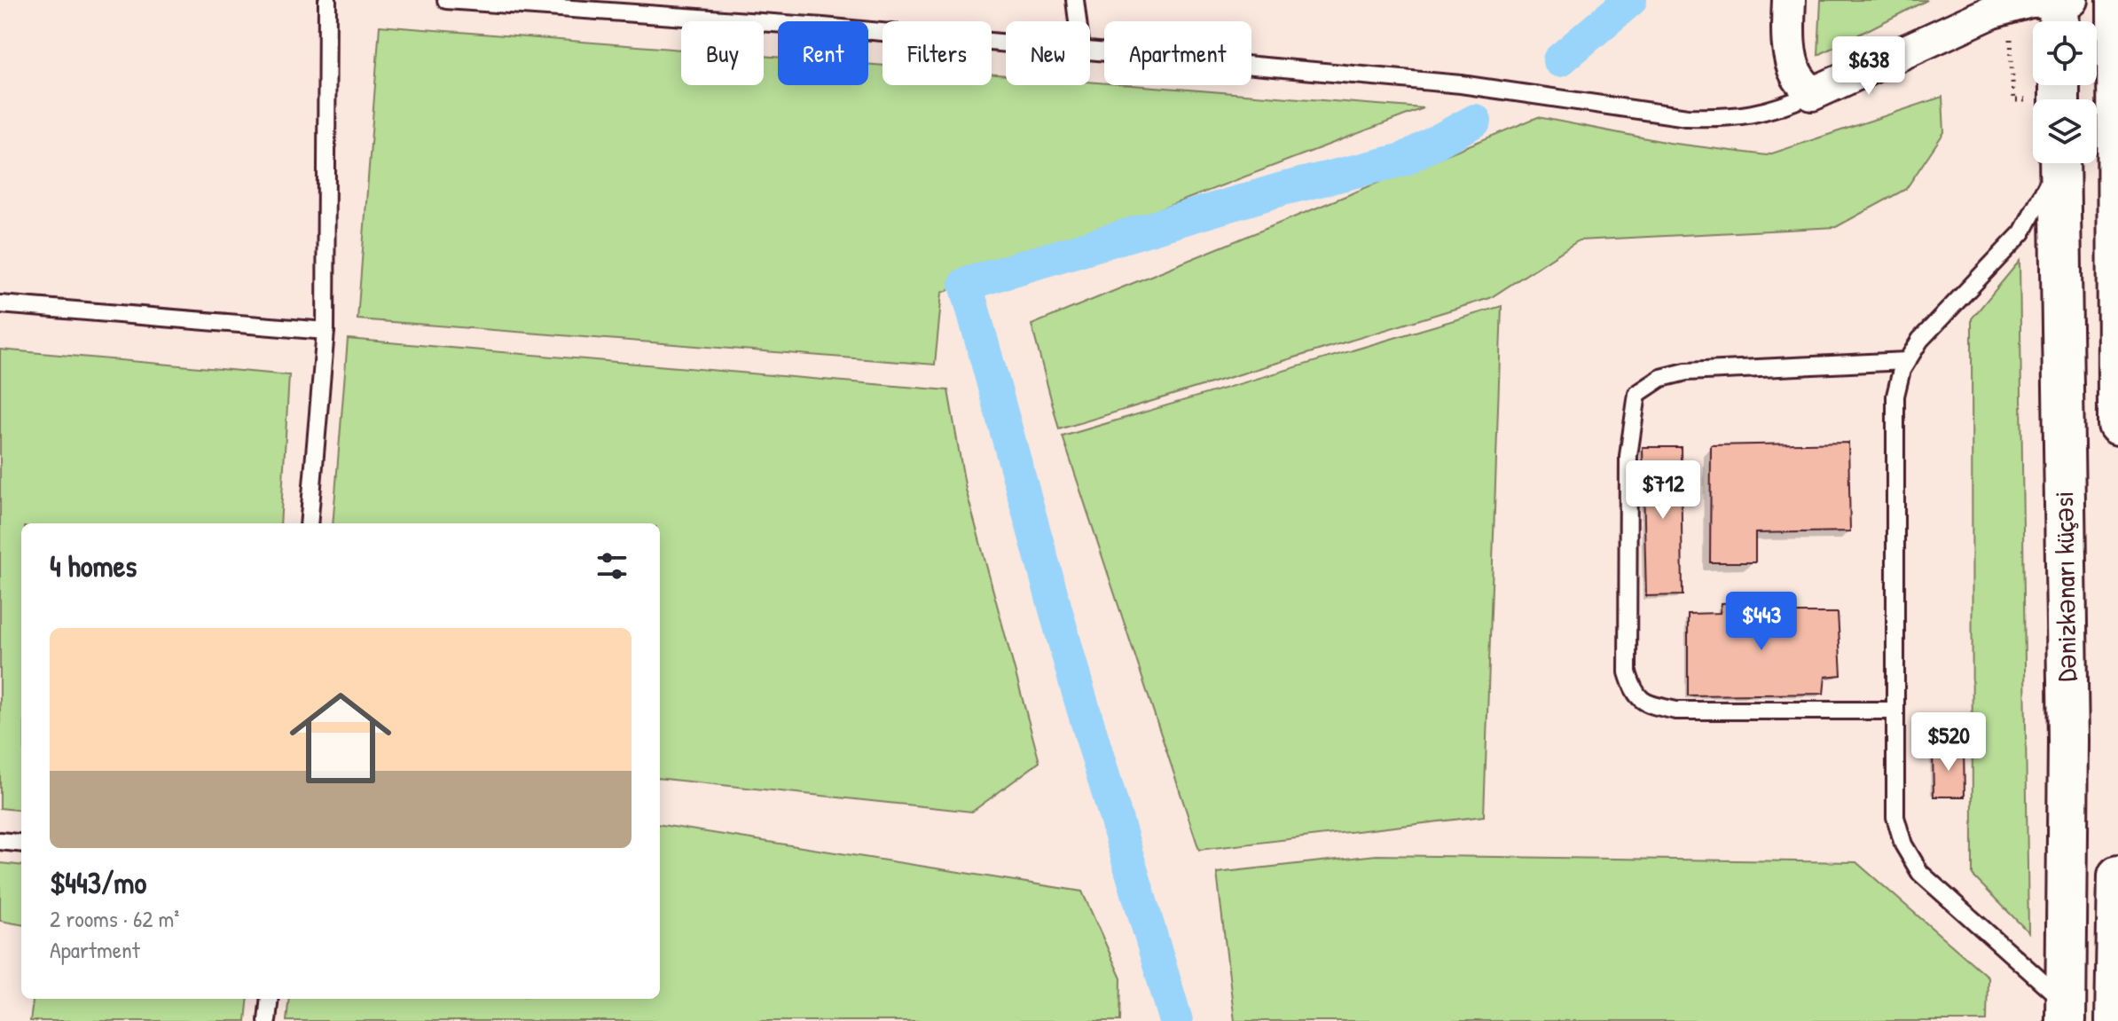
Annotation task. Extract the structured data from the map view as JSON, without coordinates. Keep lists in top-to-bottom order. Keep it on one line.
{"streets":{"highway":["Dənizkənarı küçəsi"]},"page":{"chip":["Buy","Rent","Filters","New","Apartment"],"price":["$638","$712","$443","$520"],"heading":"4 homes","list":[{"name":"$443/mo","note":"2 rooms · 62 m² · Apartment"}]}}
